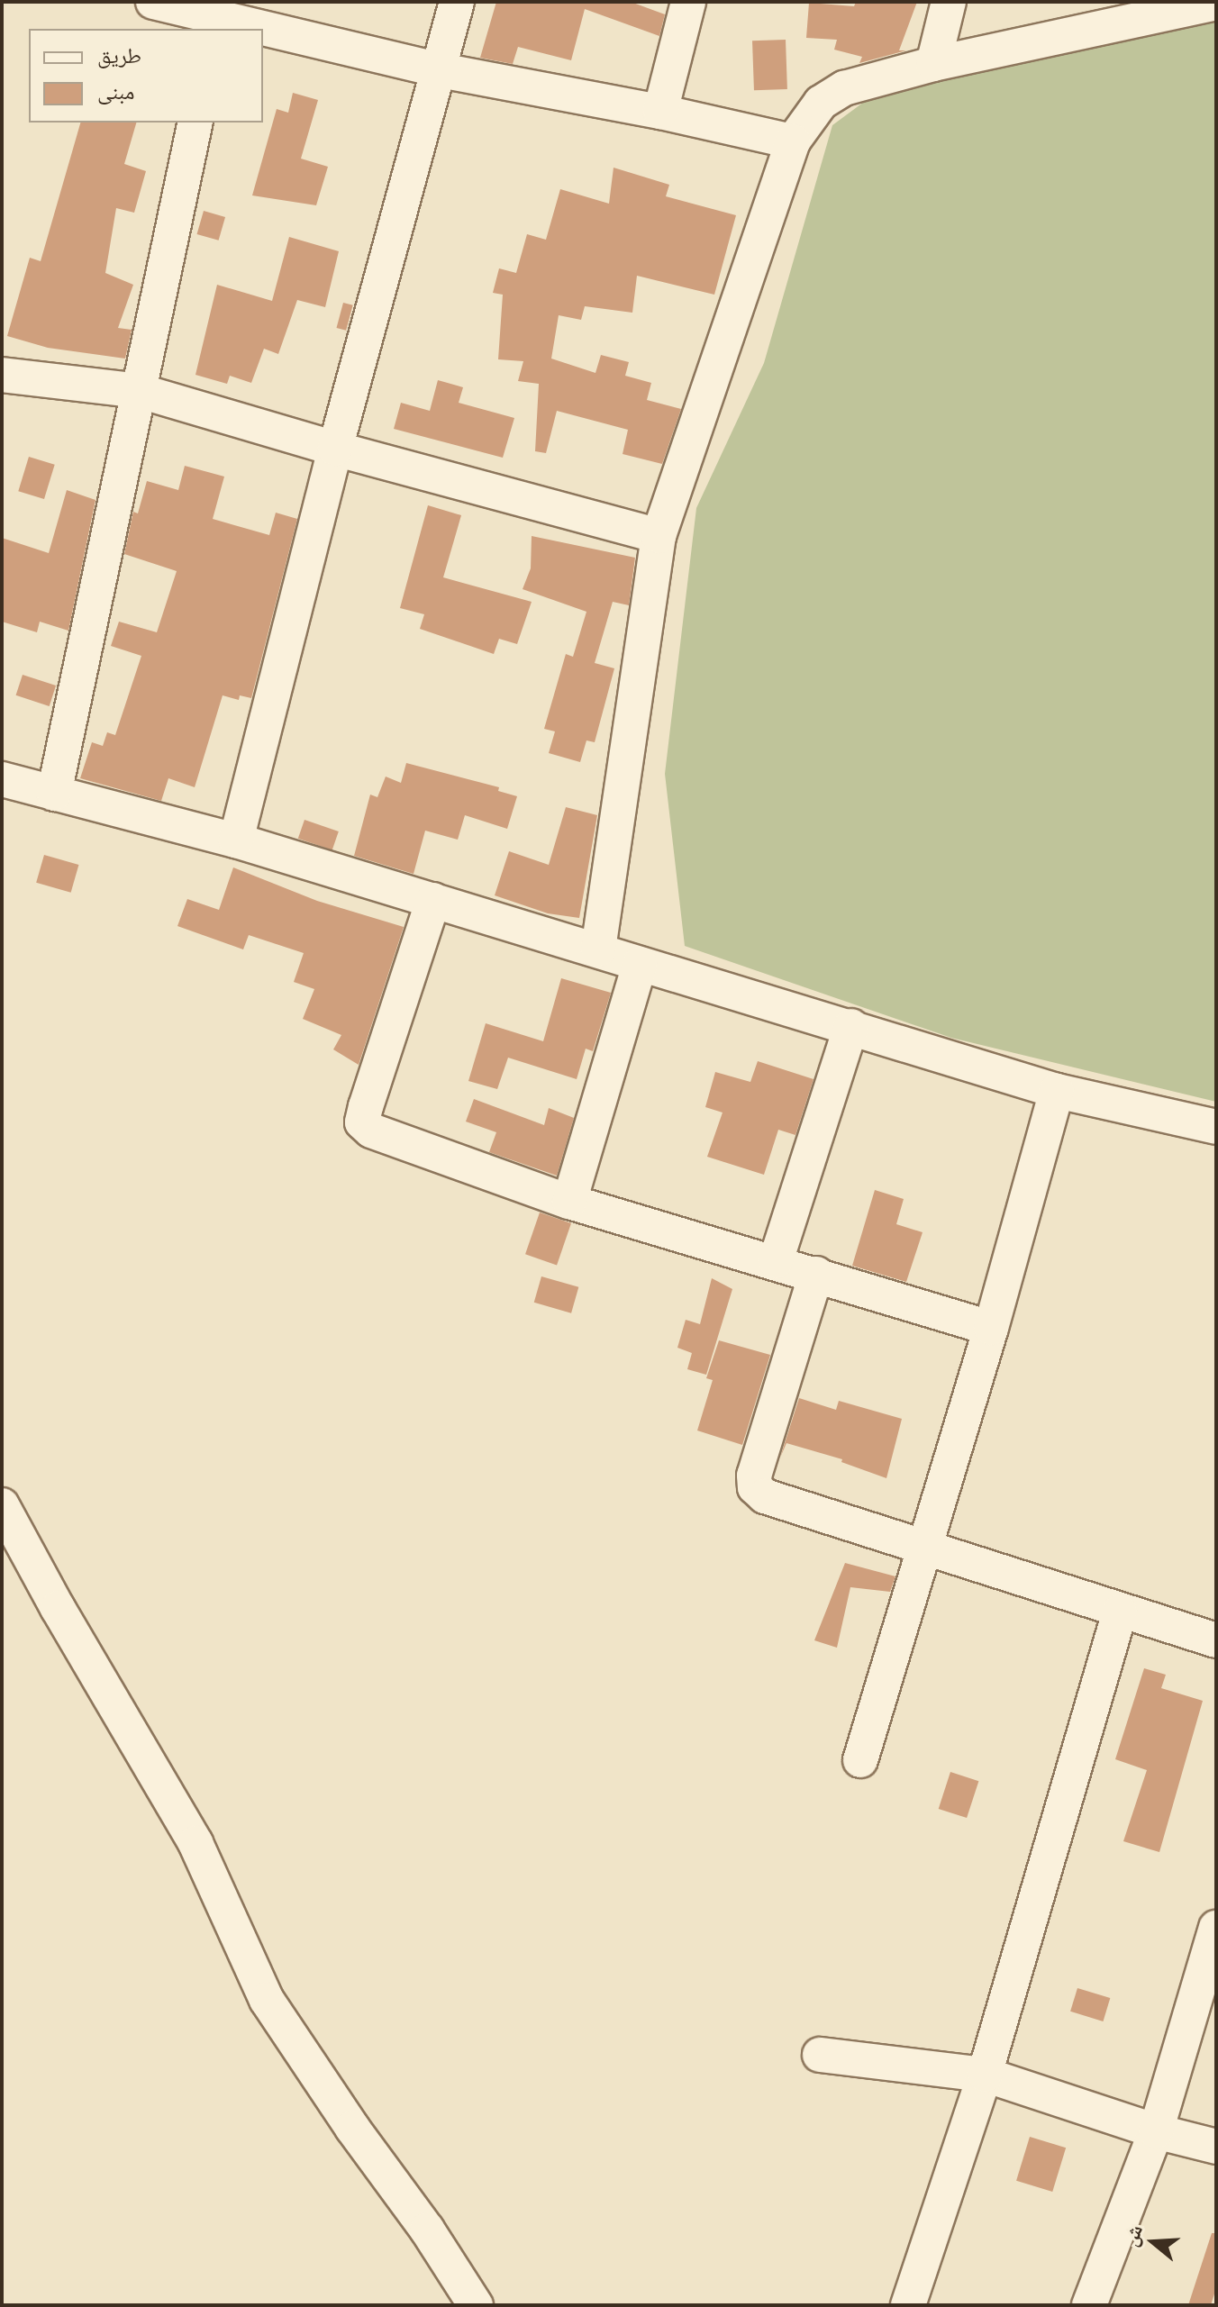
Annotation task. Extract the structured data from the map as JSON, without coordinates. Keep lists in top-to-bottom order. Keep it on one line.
{"legend":["طريق","مبنى"],"north":"left"}
